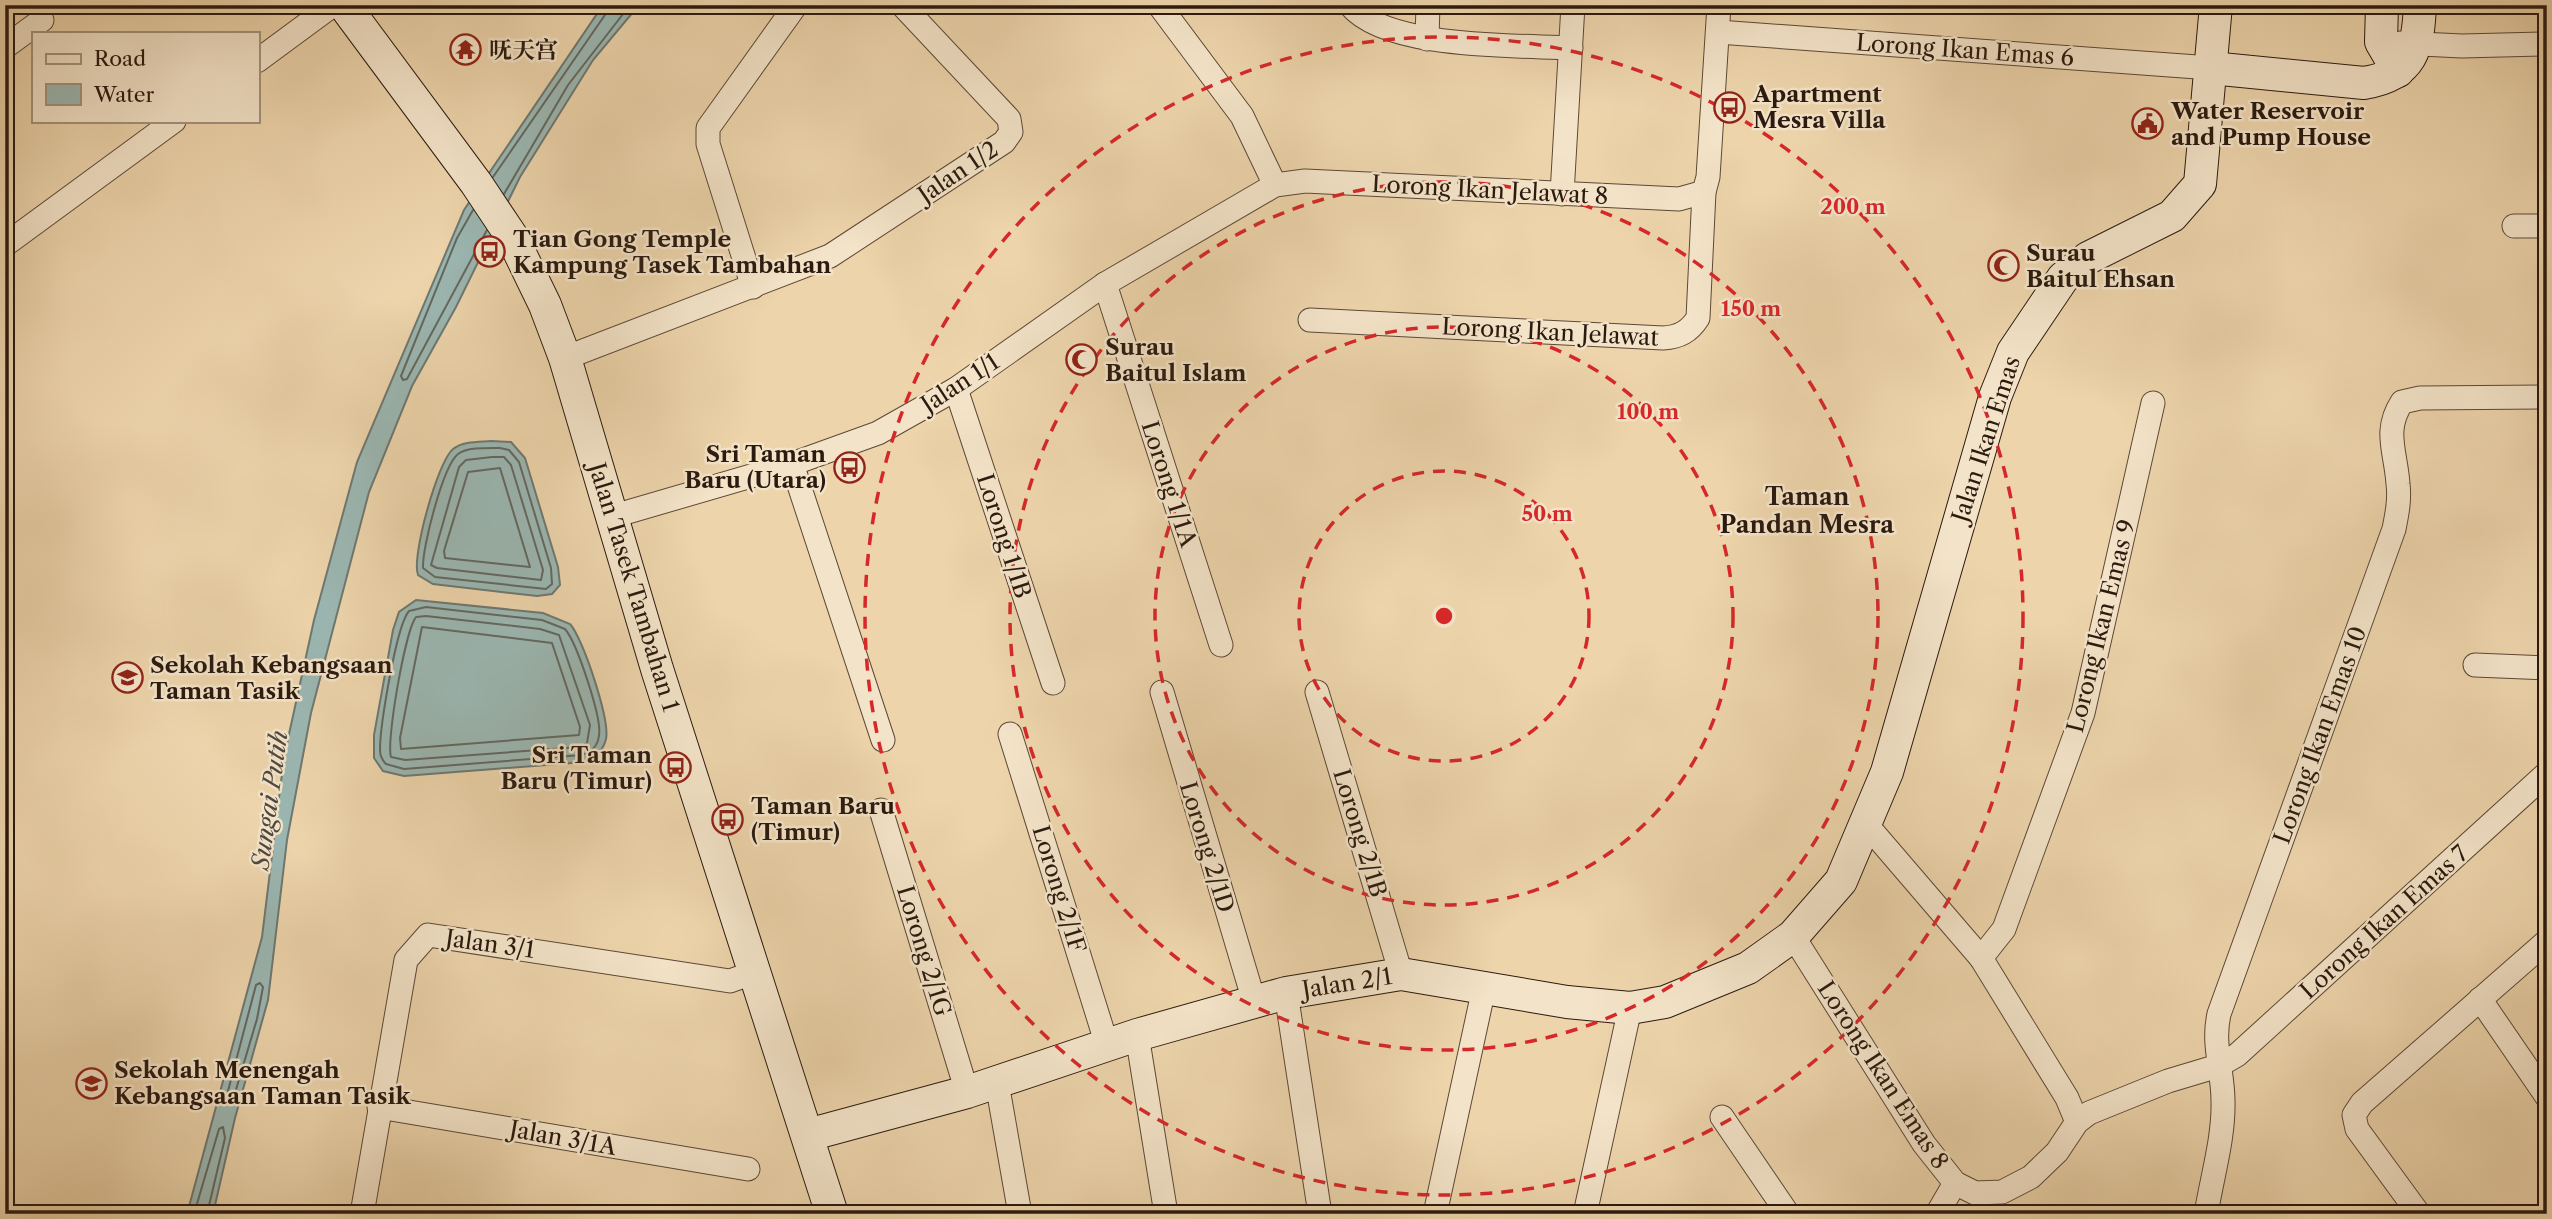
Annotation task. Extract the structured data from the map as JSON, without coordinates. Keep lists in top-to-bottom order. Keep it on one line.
{"streets":{"street":["Lorong Ikan Emas 6","Jalan 1/2","Lorong Ikan Jelawat 8","Lorong Ikan Jelawat","Jalan 1/1","Jalan Ikan Emas","Lorong 1/1A","Lorong 1/1B","Jalan Tasek Tambahan 1","Lorong Ikan Emas 9","Lorong Ikan Emas 10","Lorong 2/1B","Lorong 2/1D","Lorong 2/1F","Lorong Ikan Emas 7","Jalan 3/1","Lorong 2/1G","Jalan 2/1","Lorong Ikan Emas 8","Jalan 3/1A"]},"crossings":[["Lorong Ikan Emas 6","Lorong Ikan Jelawat"],["Lorong Ikan Emas 6","Jalan Ikan Emas"],["Jalan 1/2","Jalan Tasek Tambahan 1"],["Lorong Ikan Jelawat 8","Lorong Ikan Jelawat"],["Lorong Ikan Jelawat 8","Jalan 1/1"],["Jalan 1/1","Lorong 1/1A"],["Jalan 1/1","Lorong 1/1B"],["Jalan 1/1","Jalan Tasek Tambahan 1"],["Jalan Ikan Emas","Jalan 2/1"],["Jalan Tasek Tambahan 1","Jalan 3/1"],["Jalan Tasek Tambahan 1","Jalan 2/1"],["Lorong Ikan Emas 10","Lorong Ikan Emas 7"],["Lorong 2/1B","Jalan 2/1"],["Lorong 2/1D","Jalan 2/1"],["Lorong 2/1F","Jalan 2/1"],["Jalan 3/1","Jalan 3/1A"],["Lorong 2/1G","Jalan 2/1"],["Jalan 2/1","Lorong Ikan Emas 8"]],"districts":["Taman Pandan Mesra"],"water":["Sungai Putih"],"places":{"temple":["呒天宫"],"bus stop":["Apartment Mesra Villa","Tian Gong Temple Kampung Tasek Tambahan","Sri Taman Baru (Utara)","Sri Taman Baru (Timur)","Taman Baru (Timur)"],"public building":["Water Reservoir and Pump House"],"mosque":["Surau Baitul Ehsan","Surau Baitul Islam"],"school or university":["Sekolah Kebangsaan Taman Tasik","Sekolah Menengah Kebangsaan Taman Tasik"]},"legend":["Road","Water"],"rings":["200 m","150 m","100 m","50 m"]}
